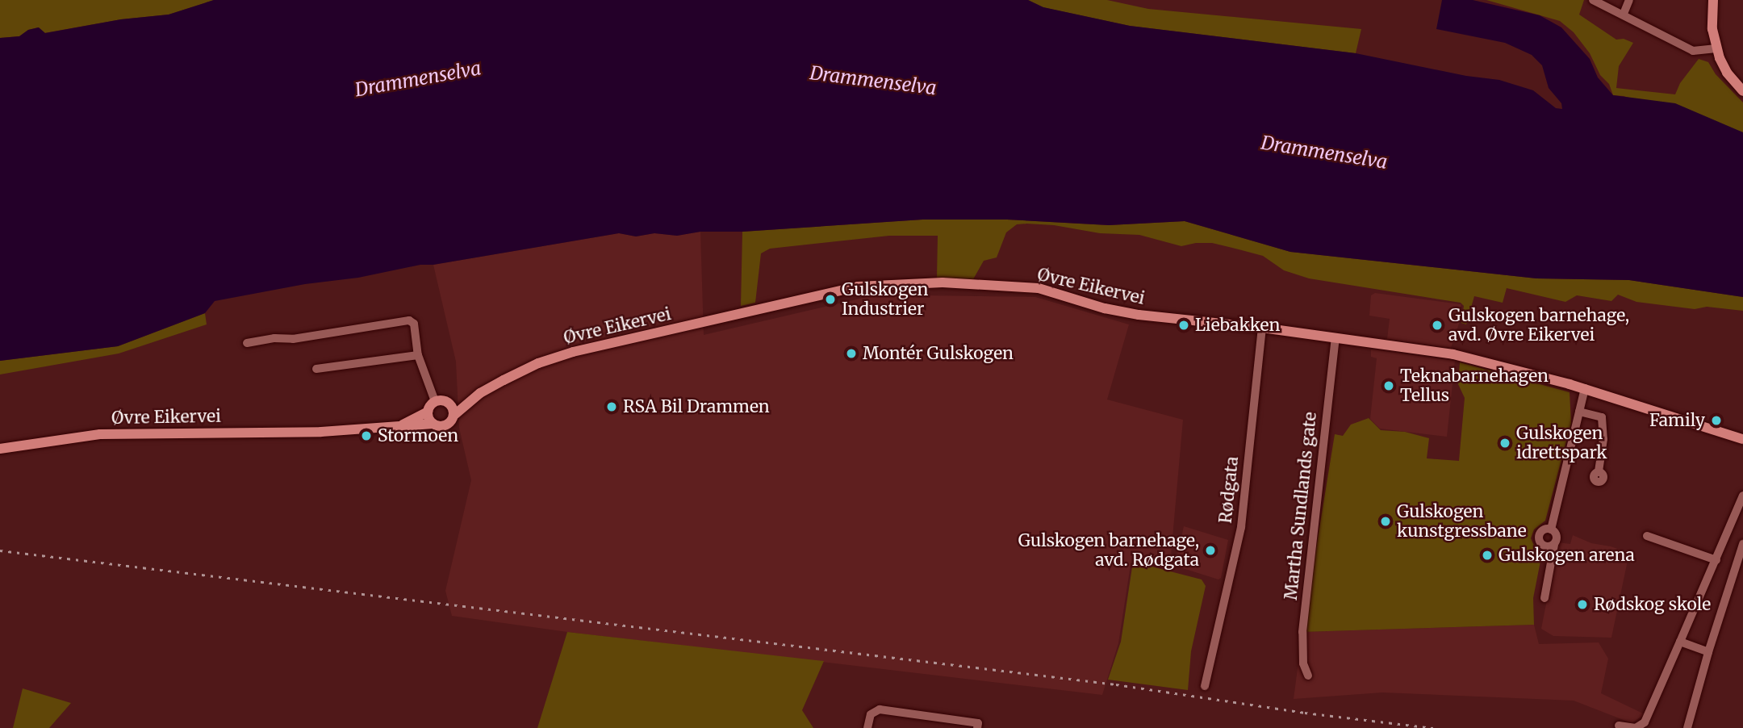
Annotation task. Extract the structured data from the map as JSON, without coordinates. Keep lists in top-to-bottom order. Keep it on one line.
{"streets":{"main road":["Øvre Eikervei"],"street":["Rødgata","Martha Sundlands gate"]},"crossings":[["Øvre Eikervei","Rødgata"],["Øvre Eikervei","Martha Sundlands gate"]],"water":["Drammenselva"],"places":["Gulskogen Industrier","Liebakken","Gulskogen barnehage, avd. Øvre Eikervei","Montér Gulskogen","Teknabarnehagen Tellus","RSA Bil Drammen","Family","Stormoen","Gulskogen idrettspark","Gulskogen kunstgressbane","Gulskogen barnehage, avd. Rødgata","Gulskogen arena","Rødskog skole"]}
